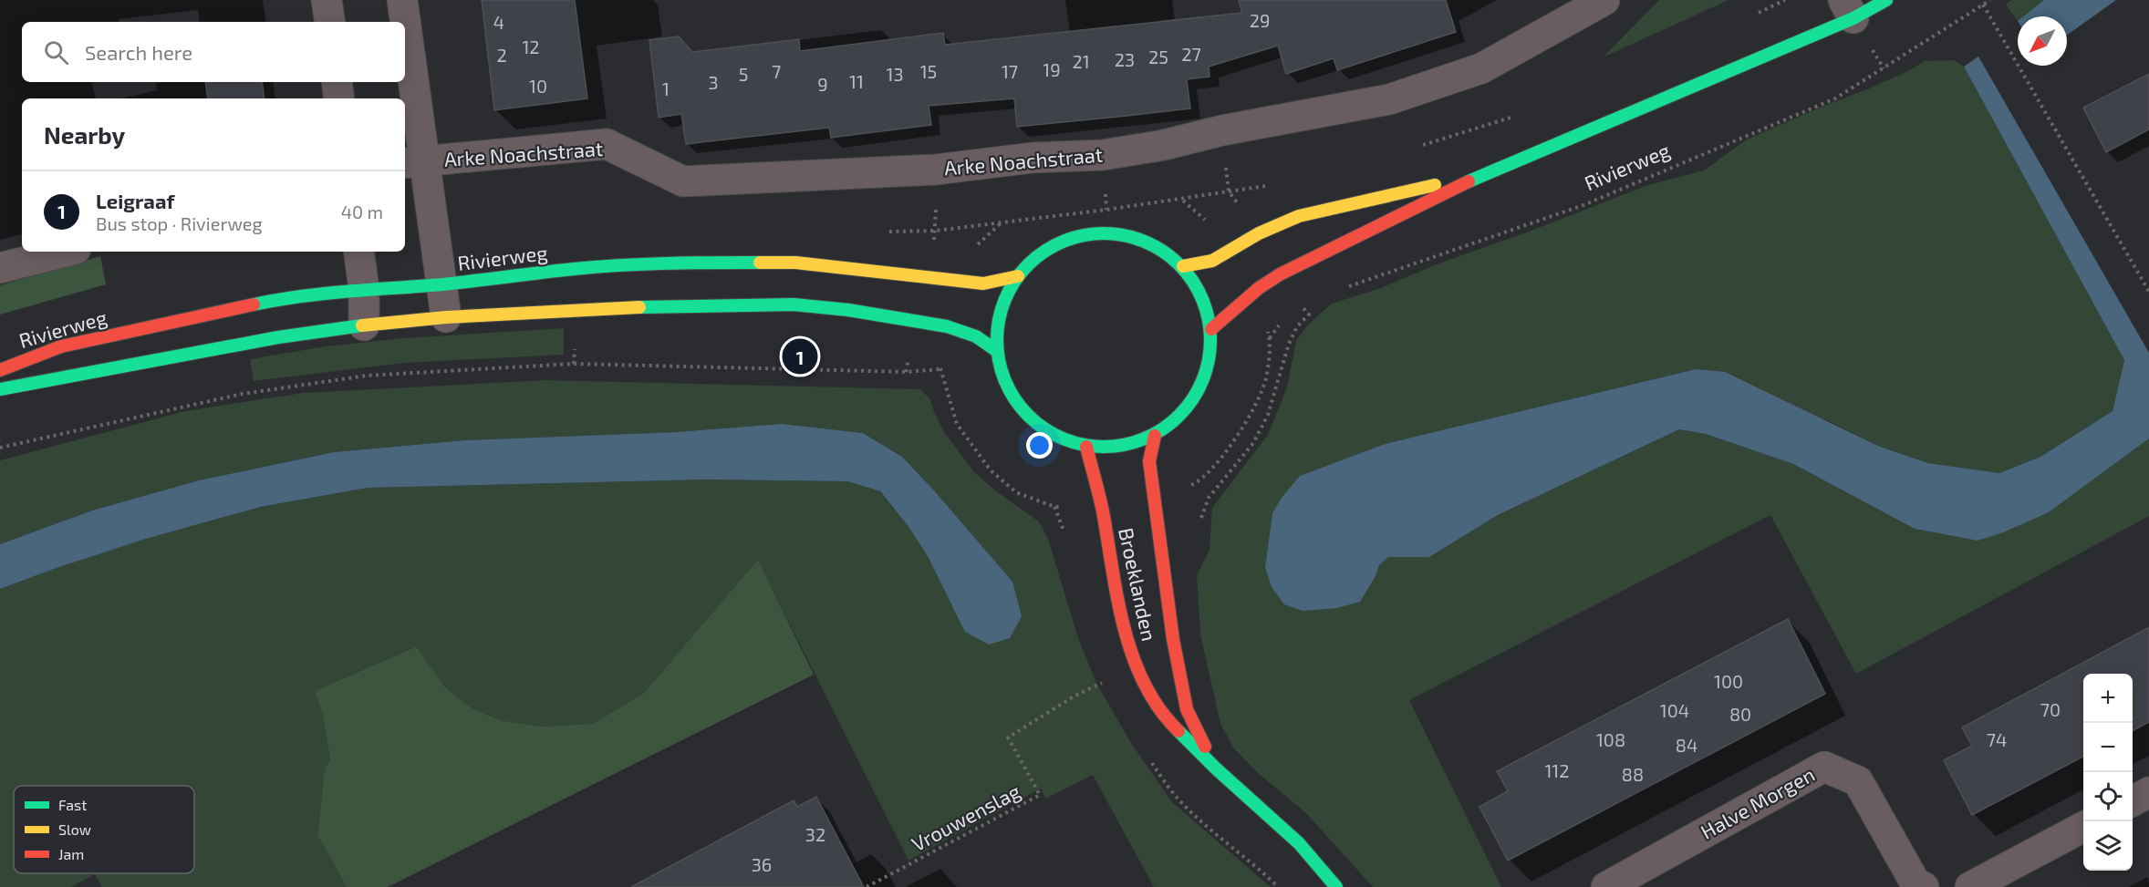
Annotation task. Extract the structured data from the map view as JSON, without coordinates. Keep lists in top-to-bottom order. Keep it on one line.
{"streets":{"street":["Arke Noachstraat","Rivierweg","Broeklanden","Halve Morgen"],"path":["Vrouwenslag"]},"house_numbers":["29","4","12","27","2","25","23","21","19","7","15","17","5","13","11","3","9","10","1","100","70","104","80","108","74","84","112","88","32","36"],"legend":["Fast","Slow","Jam"],"north":"bottom left","page":{"search":"Search here","heading":"Nearby","list":[{"mark":"1","name":"Leigraaf","note":"Bus stop · Rivierweg","value":"40 m"}],"pins":"1","map_buttons":["+","−"]}}
